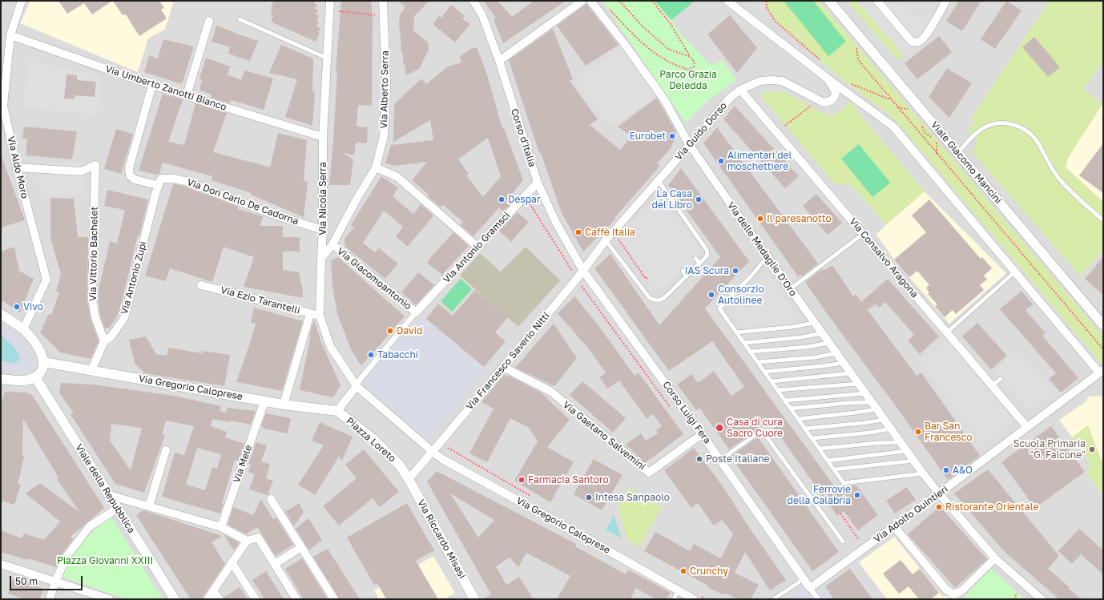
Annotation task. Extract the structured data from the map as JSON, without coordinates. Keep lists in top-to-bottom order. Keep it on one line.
{"streets":{"street":["Via Umberto Zanotti Bianco","Via Alberto Serra","Via Guido Dorso","Corso d'Italia","Viale Giacomo Mancini","Via Aldo Moro","Via Nicola Serra","Via Don Carlo De Cadorna","Via Antonio Gramsci","Via delle Medaglie D'Oro","Via Vittorio Bachelet","Via Consalvo Aragona","Via Antonio Zupi","Via Giacomoantonio","Via Ezio Tarantelli","Via Francesco Saverio Nitti","Via Gregorio Caloprese","Corso Luigi Fera","Via Gaetano Salvemini","Piazza Loreto","Via Mele","Viale della Repubblica","Via Adolfo Quintieri","Via Riccardo Misasi"]},"crossings":[["Via Umberto Zanotti Bianco","Via Aldo Moro"],["Via Umberto Zanotti Bianco","Via Nicola Serra"],["Via Umberto Zanotti Bianco","Via Don Carlo De Cadorna"],["Via Alberto Serra","Via Nicola Serra"],["Via Alberto Serra","Via Giacomoantonio"],["Via Guido Dorso","Corso d'Italia"],["Via Guido Dorso","Via delle Medaglie D'Oro"],["Via Guido Dorso","Via Consalvo Aragona"],["Via Guido Dorso","Via Francesco Saverio Nitti"],["Via Guido Dorso","Corso Luigi Fera"],["Corso d'Italia","Via Antonio Gramsci"],["Corso d'Italia","Via Francesco Saverio Nitti"],["Corso d'Italia","Corso Luigi Fera"],["Via Aldo Moro","Via Vittorio Bachelet"],["Via Nicola Serra","Via Don Carlo De Cadorna"],["Via Nicola Serra","Via Ezio Tarantelli"],["Via Nicola Serra","Piazza Loreto"],["Via Don Carlo De Cadorna","Via Antonio Zupi"],["Via Antonio Gramsci","Via Giacomoantonio"],["Via Antonio Gramsci","Piazza Loreto"],["Via delle Medaglie D'Oro","Via Adolfo Quintieri"],["Via Vittorio Bachelet","Via Antonio Zupi"],["Via Consalvo Aragona","Via Adolfo Quintieri"],["Via Antonio Zupi","Via Gregorio Caloprese"],["Via Giacomoantonio","Piazza Loreto"],["Via Francesco Saverio Nitti","Via Gregorio Caloprese"],["Via Francesco Saverio Nitti","Corso Luigi Fera"],["Via Francesco Saverio Nitti","Via Gaetano Salvemini"],["Via Gregorio Caloprese","Piazza Loreto"],["Via Gregorio Caloprese","Via Mele"],["Corso Luigi Fera","Via Gaetano Salvemini"],["Corso Luigi Fera","Via Adolfo Quintieri"],["Piazza Loreto","Via Riccardo Misasi"]],"parks":["Parco Grazia Deledda","Piazza Giovanni XXIII"],"places":["Eurobet","Alimentari del moschettiere","Despar","La Casa del Libro","Il paresanotto","Caffè Italia","IAS Scura","Consorzio Autolinee","Vivo","David","Tabacchi","Casa di cura Sacro Cuore","Bar San Francesco","Scuola Primaria \"G. Falcone\"","Poste Italiane","A&O","Farmacia Santoro","Ferrovie della Calabria","Intesa Sanpaolo","Ristorante Orientale","Crunchy"],"scale_bar":"50 m"}
